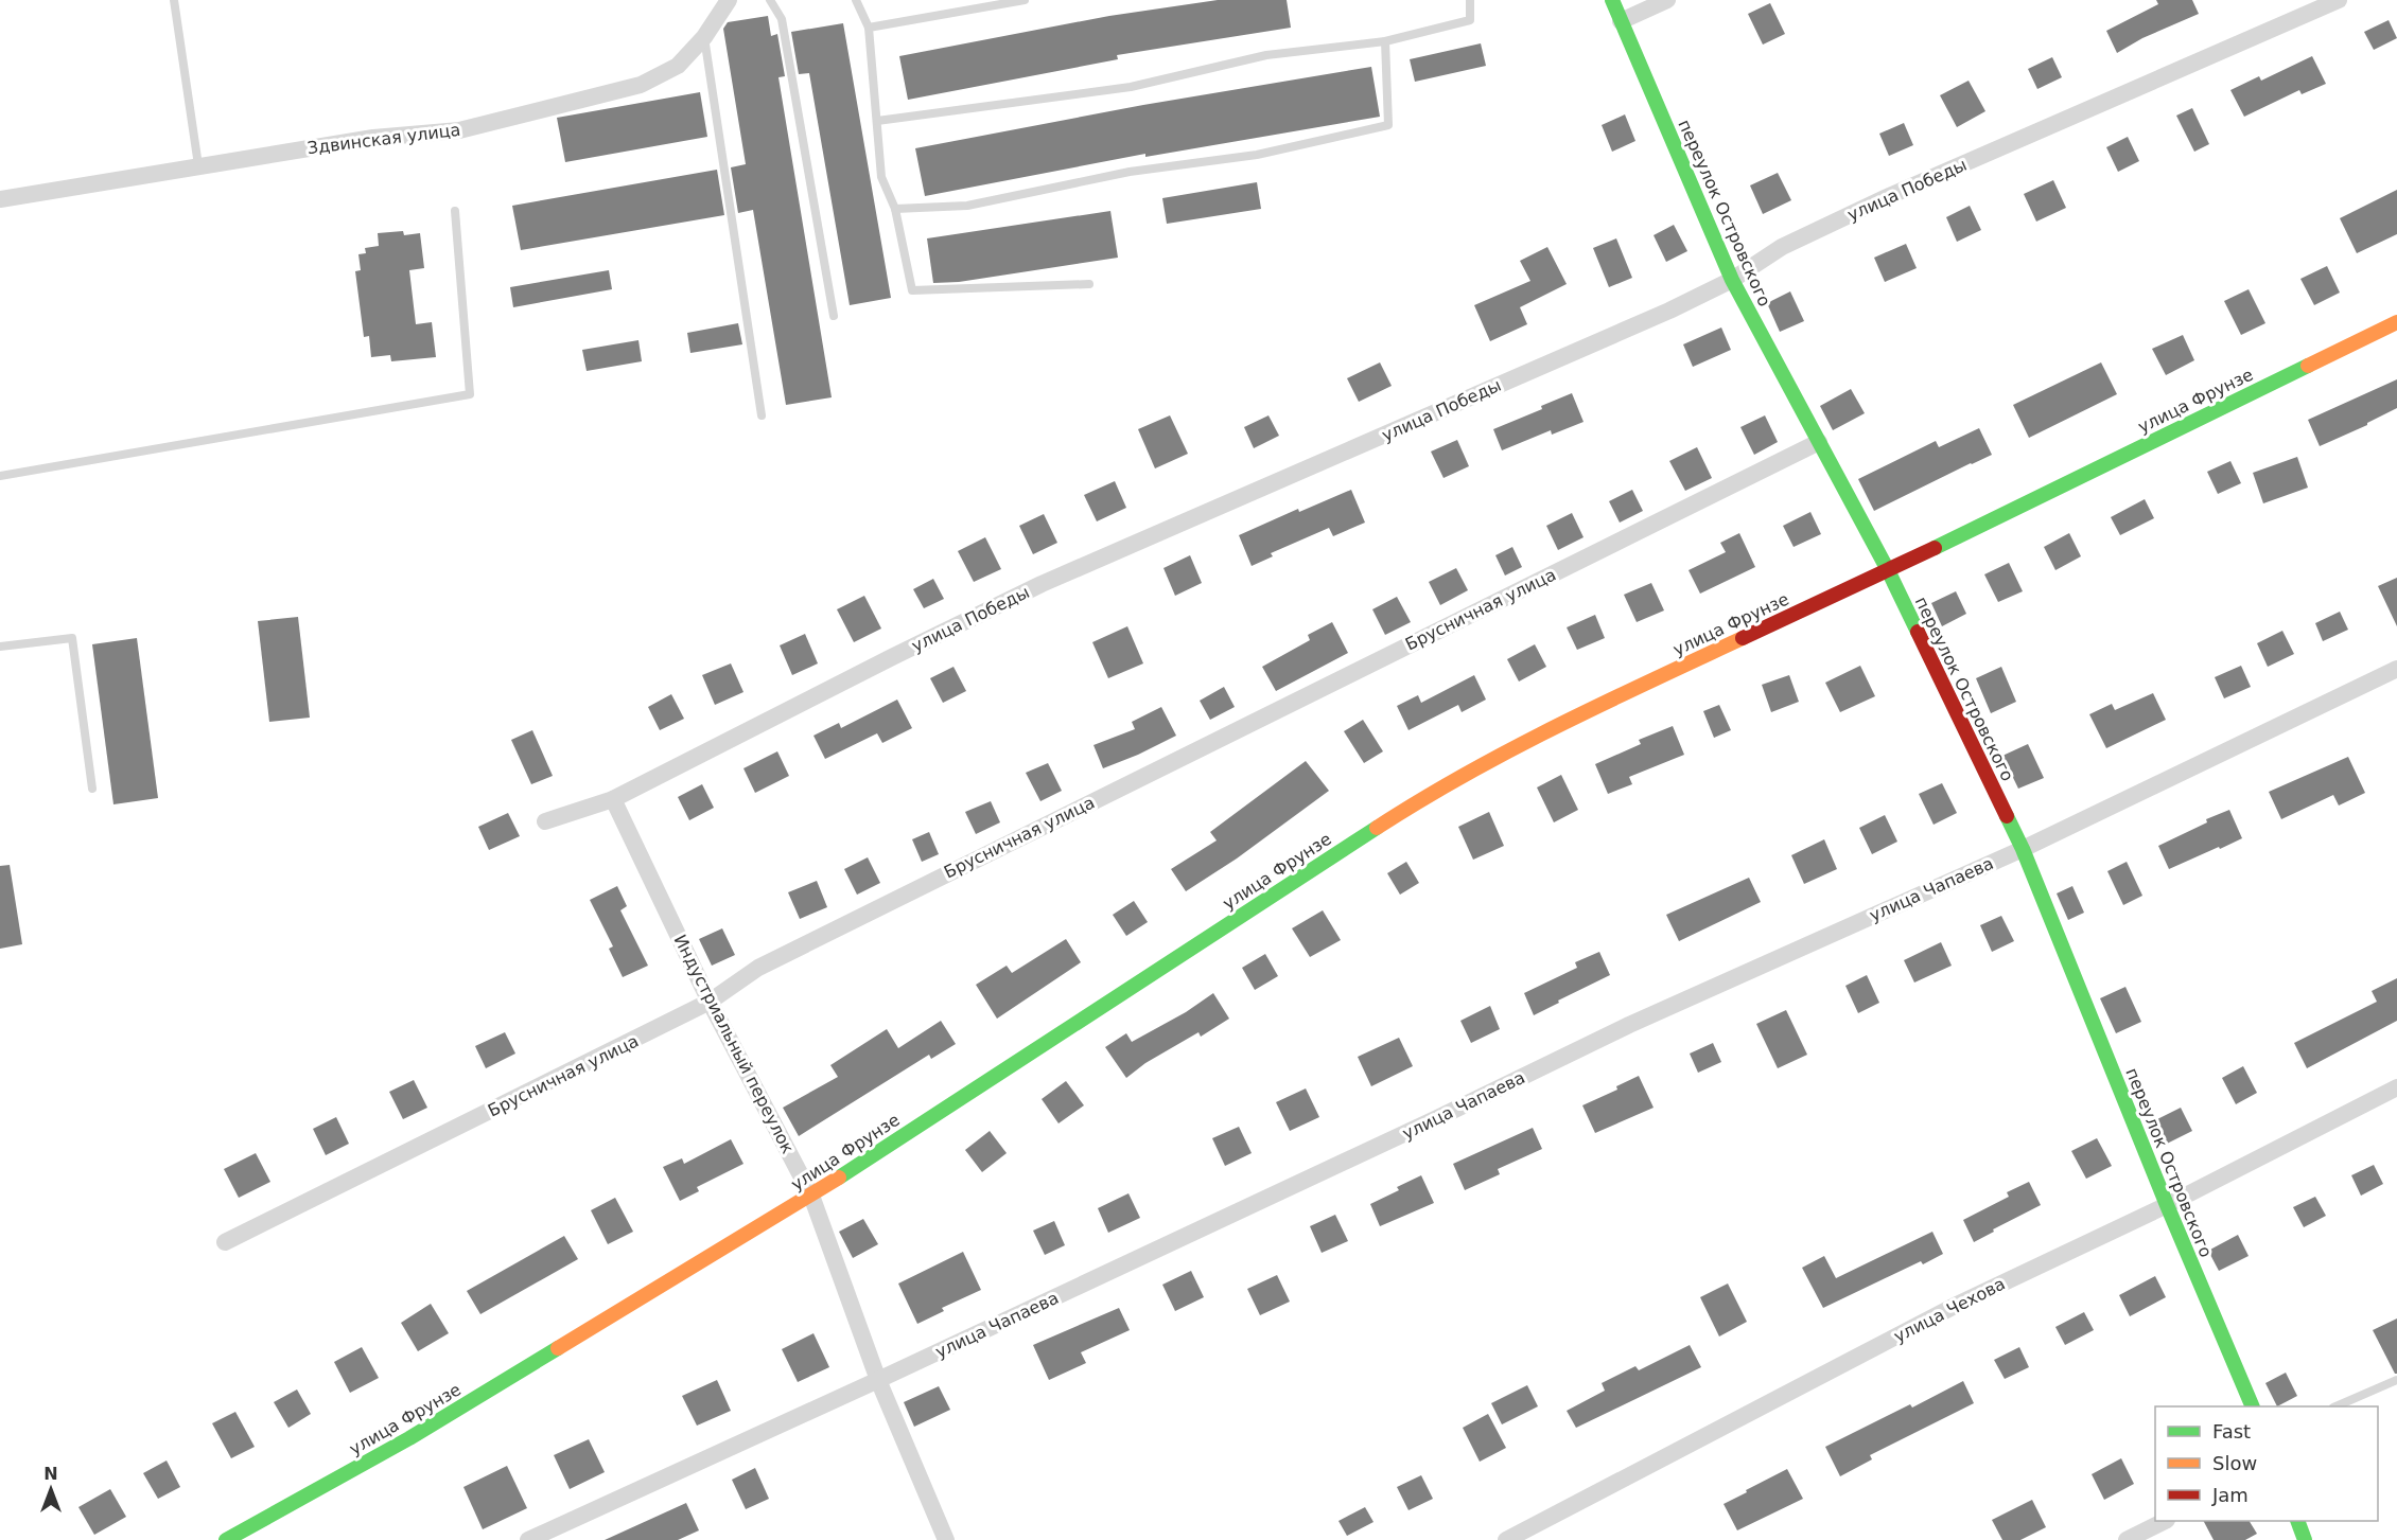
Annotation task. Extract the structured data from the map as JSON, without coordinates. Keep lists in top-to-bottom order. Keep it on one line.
{"streets":{"street":["Здвинская улица","улица Победы","переулок Островского","улица Фрунзе","Брусничная улица","улица Чапаева","Индустриальный переулок","улица Чехова"]},"crossings":[["улица Победы","переулок Островского"],["улица Победы","Индустриальный переулок"],["переулок Островского","улица Фрунзе"],["переулок Островского","Брусничная улица"],["переулок Островского","улица Чапаева"],["переулок Островского","улица Чехова"],["улица Фрунзе","Индустриальный переулок"],["Брусничная улица","Индустриальный переулок"],["улица Чапаева","Индустриальный переулок"]],"legend":["Fast","Slow","Jam"],"north":"top"}
